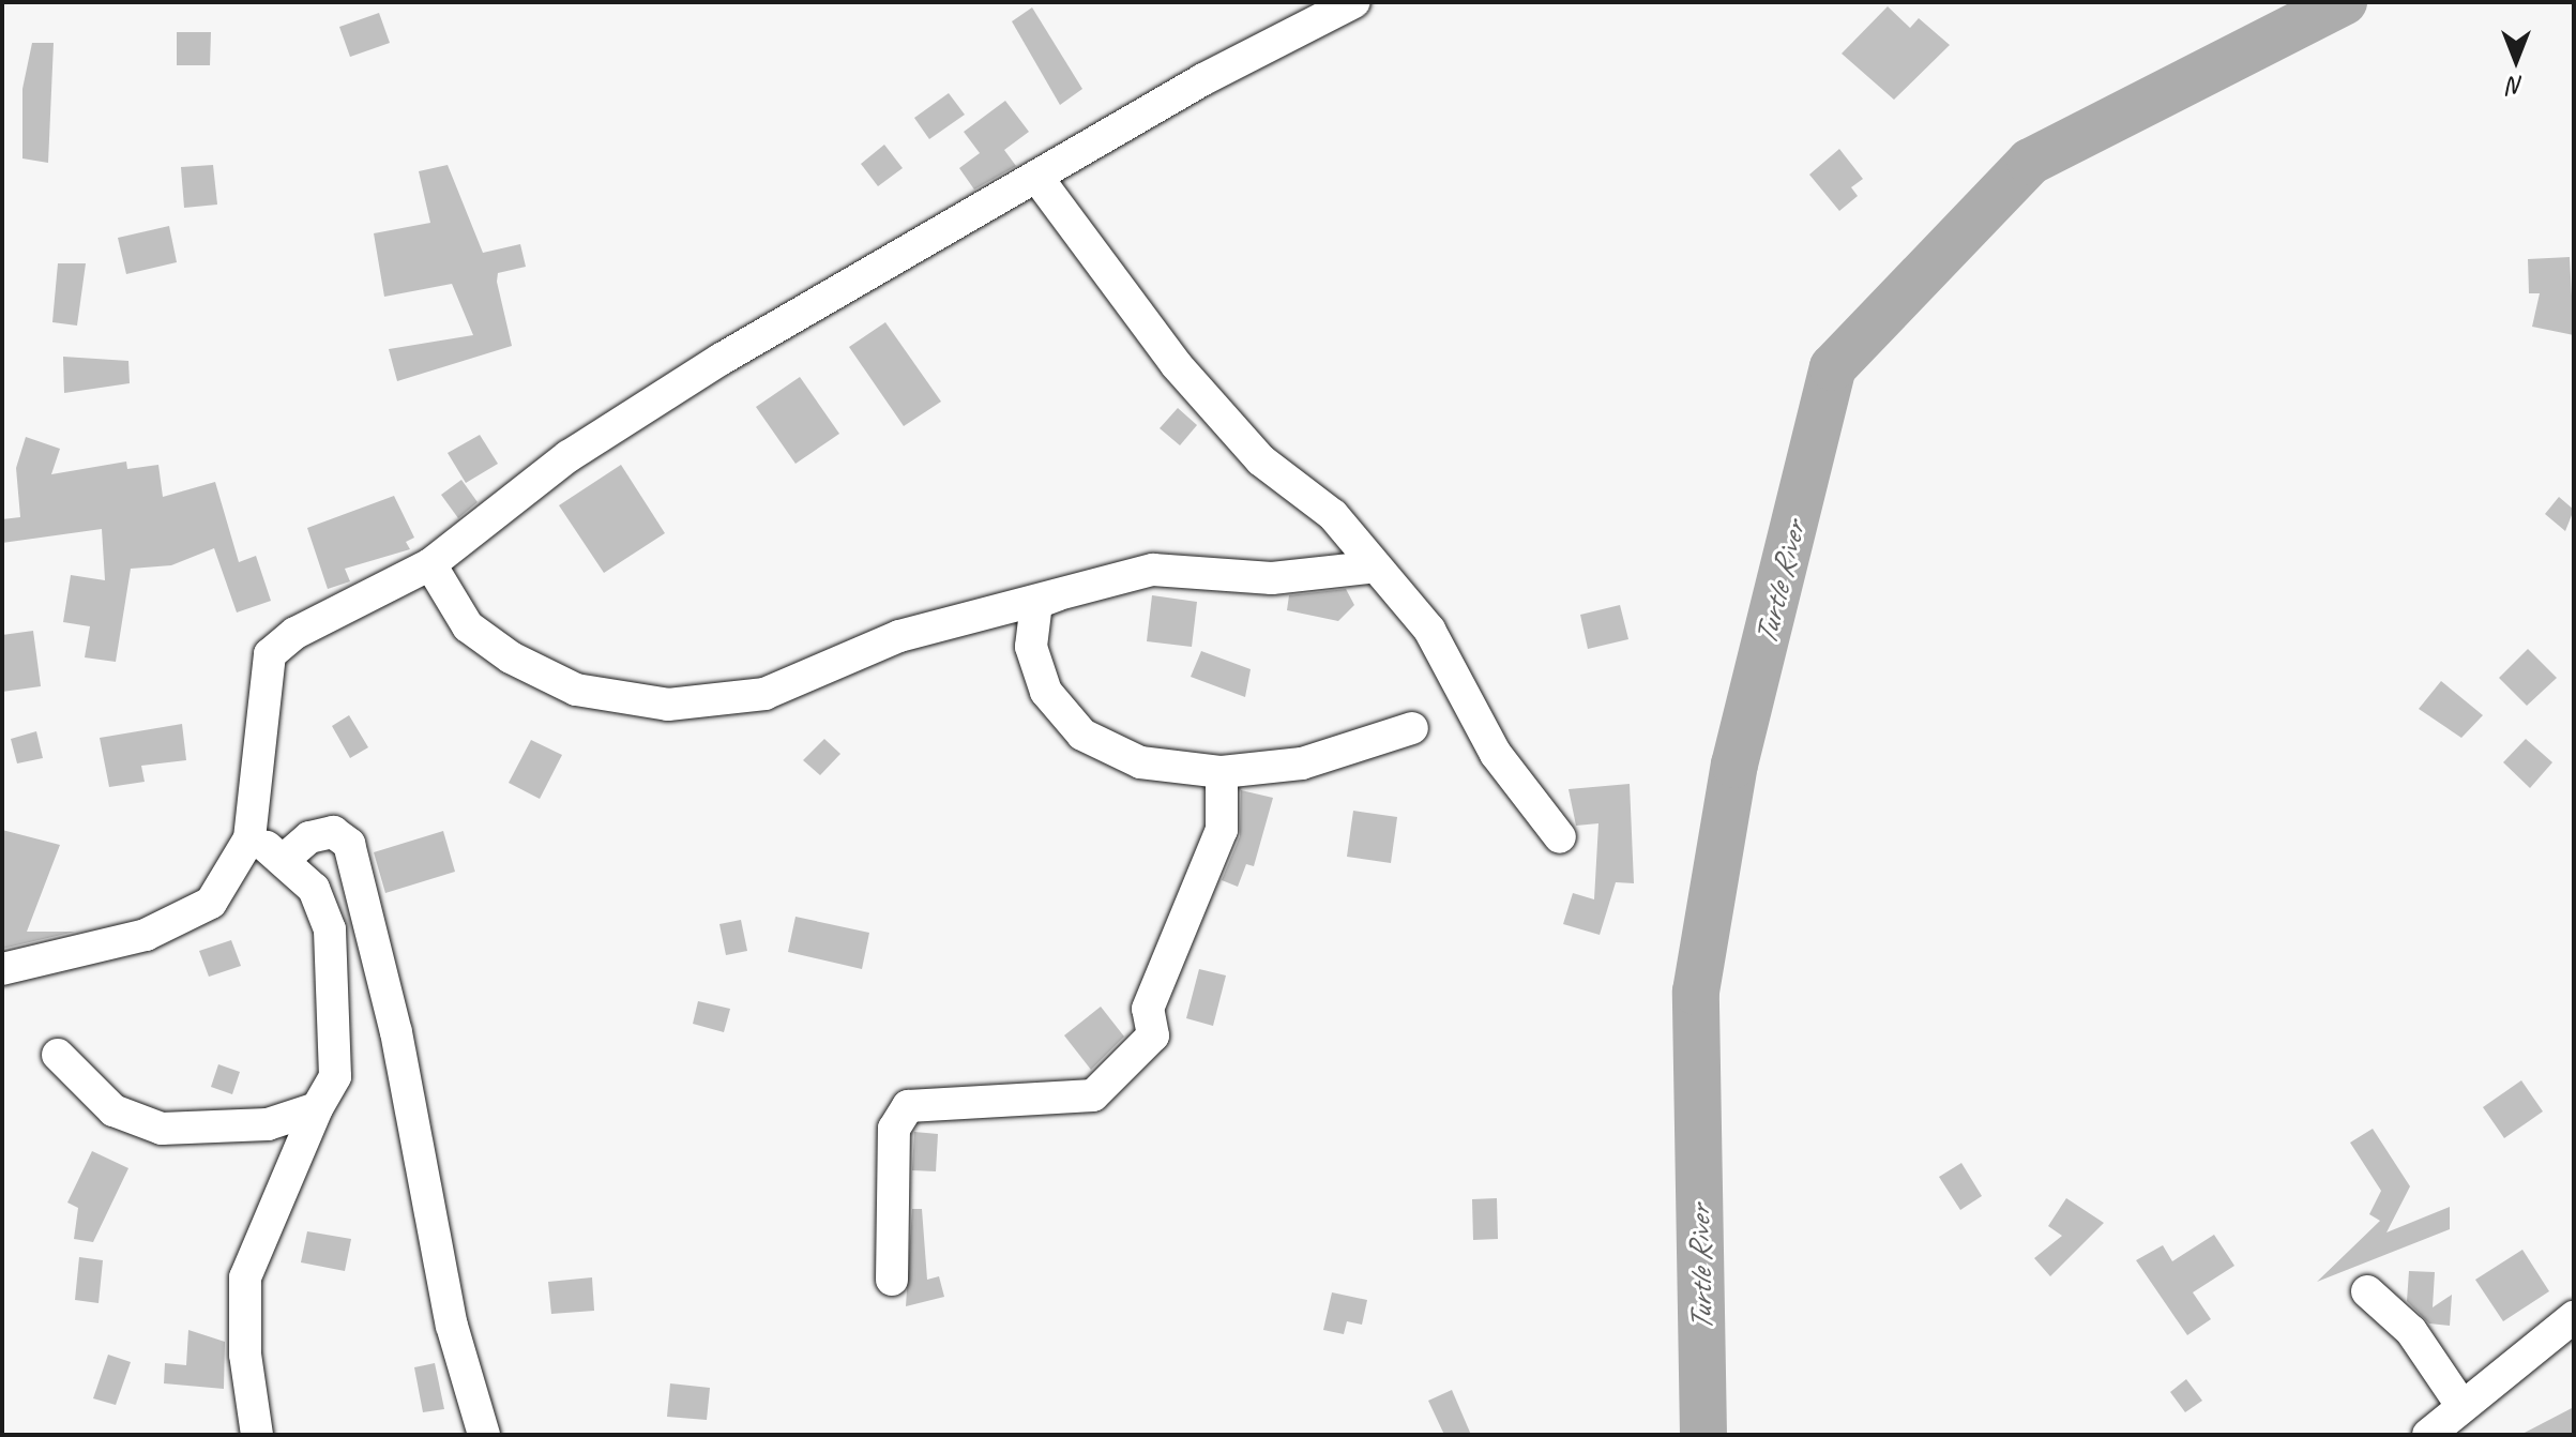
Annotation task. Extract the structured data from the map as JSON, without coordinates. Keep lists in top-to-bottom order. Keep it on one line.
{"water":["Turtle River"],"north":"bottom"}
